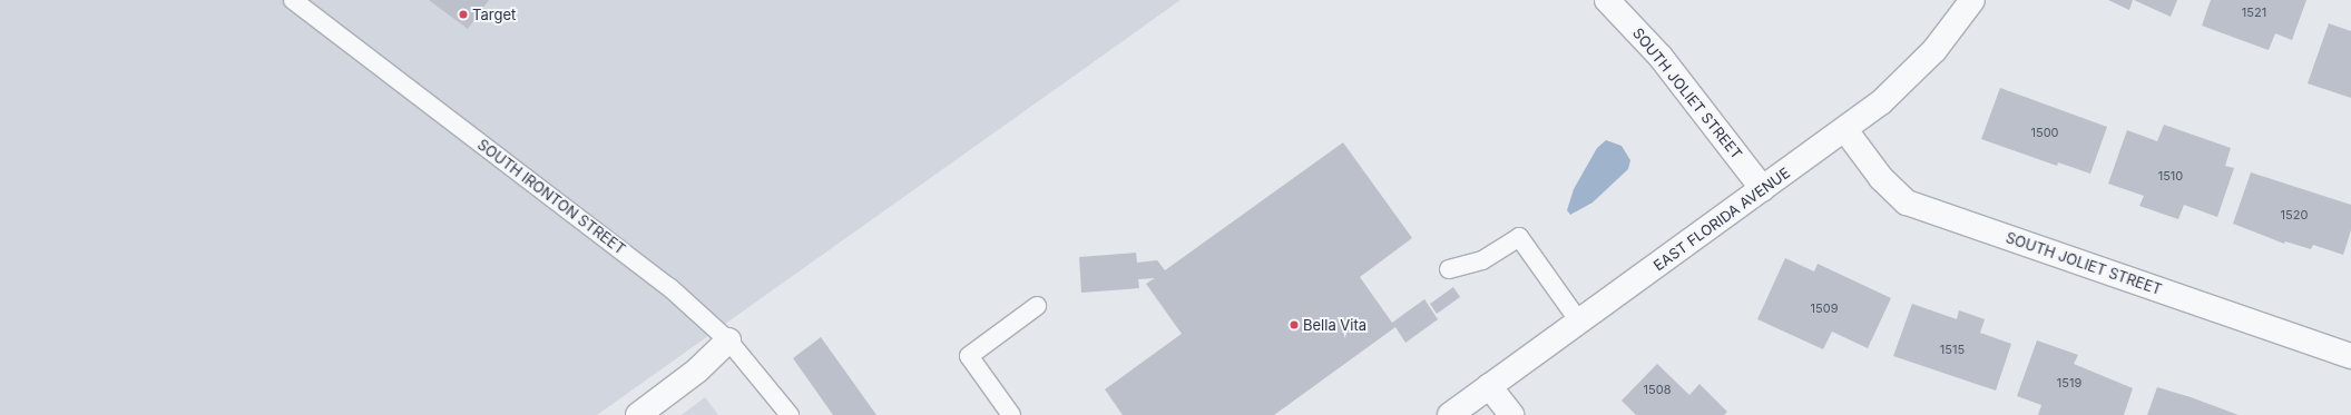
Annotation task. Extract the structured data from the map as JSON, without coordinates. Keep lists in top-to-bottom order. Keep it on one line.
{"streets":{"street":["SOUTH JOLIET STREET","EAST FLORIDA AVENUE"],"lane":["SOUTH IRONTON STREET"]},"crossings":[["SOUTH JOLIET STREET","EAST FLORIDA AVENUE"]],"places":["Target","Bella Vita"],"house_numbers":["1521","1500","1510","1520","1509","1515","1519","1508"]}
